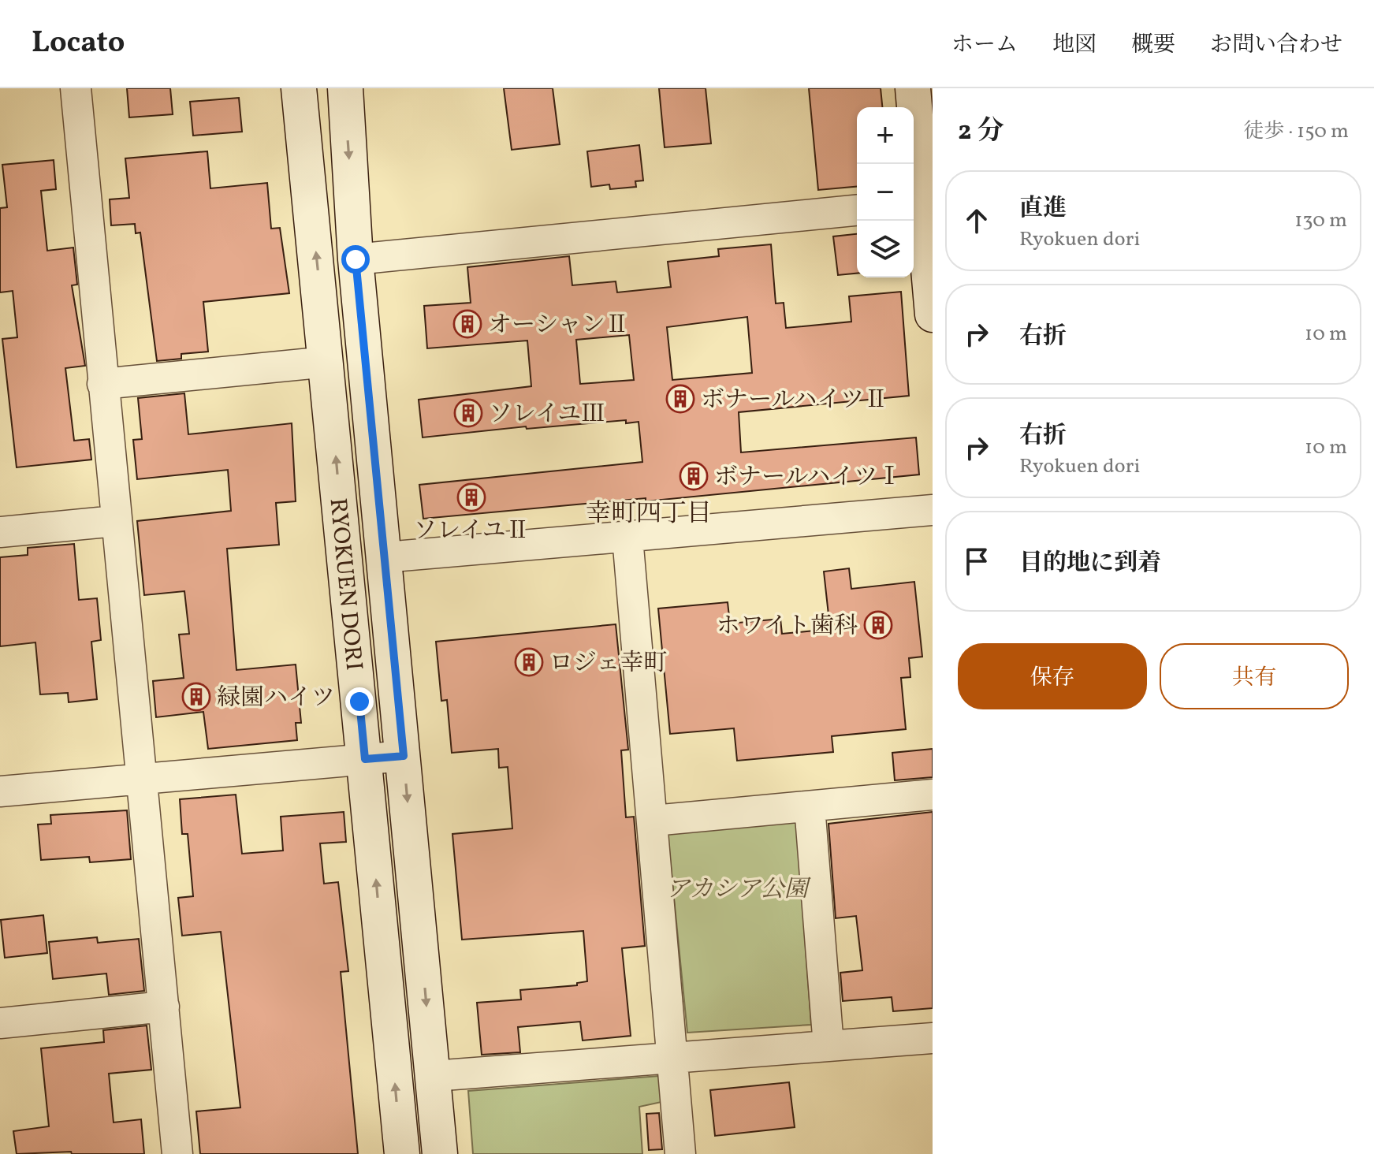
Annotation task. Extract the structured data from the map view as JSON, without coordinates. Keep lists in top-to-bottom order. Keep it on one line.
{"streets":{"street":["RYOKUEN DORI"]},"districts":["幸町四丁目"],"parks":["アカシア公園"],"places":{"building":["オーシャンⅡ","ボナールハイツⅡ","ソレイユⅢ","ボナールハイツⅠ","ソレイユⅡ","ホワイト歯科","ロジェ幸町","緑園ハイツ"]},"page":{"header":"Locato","nav":["ホーム","地図","概要","お問い合わせ"],"heading":["2 分","徒歩 · 150 m"],"map_buttons":["+","−"],"list":[["直進","Ryokuen dori","130 m"],["右折","10 m"],["右折","Ryokuen dori","10 m"],"目的地に到着"],"buttons":["保存","共有"]}}
